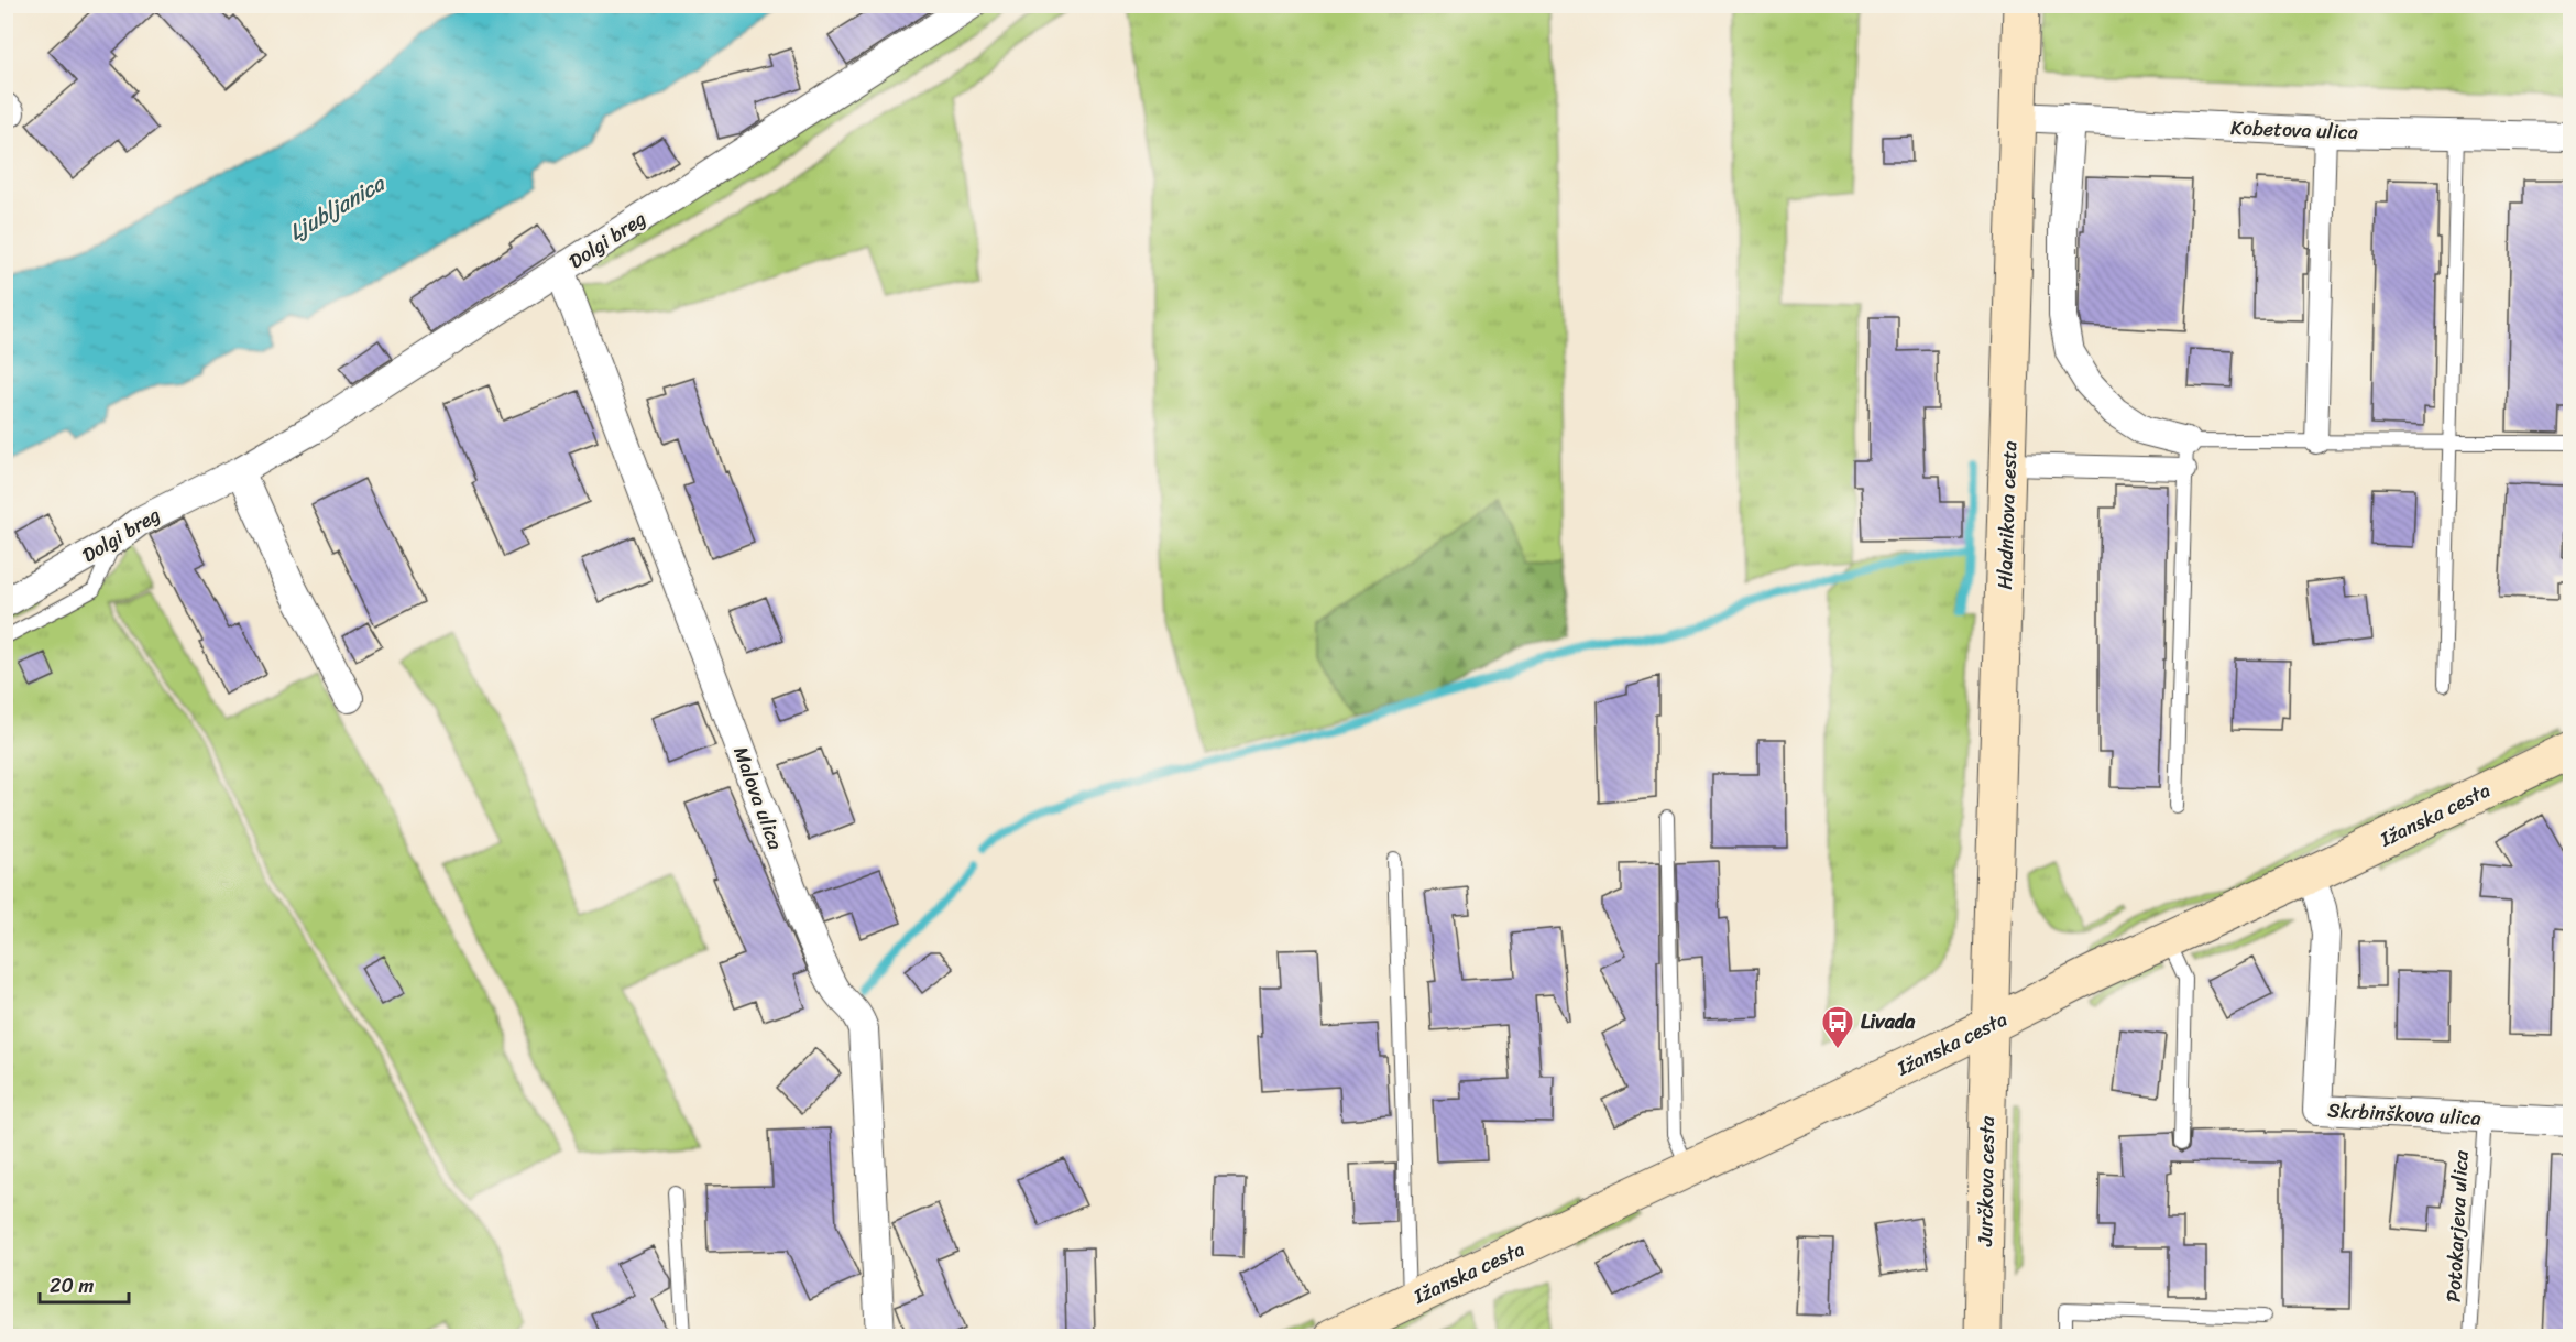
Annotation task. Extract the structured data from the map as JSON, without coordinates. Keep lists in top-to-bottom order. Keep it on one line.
{"streets":{"main road":["Hladnikova cesta","Ižanska cesta","Jurčkova cesta"],"street":["Kobetova ulica","Dolgi breg","Malova ulica","Skrbinškova ulica"],"lane":["Potokarjeva ulica"]},"crossings":[["Kobetova ulica","Hladnikova cesta"],["Dolgi breg","Malova ulica"],["Hladnikova cesta","Ižanska cesta"],["Hladnikova cesta","Jurčkova cesta"],["Ižanska cesta","Skrbinškova ulica"],["Ižanska cesta","Jurčkova cesta"],["Skrbinškova ulica","Potokarjeva ulica"]],"water":["Ljubljanica"],"places":{"bus stop":["Livada"]},"scale_bar":"20 m"}
